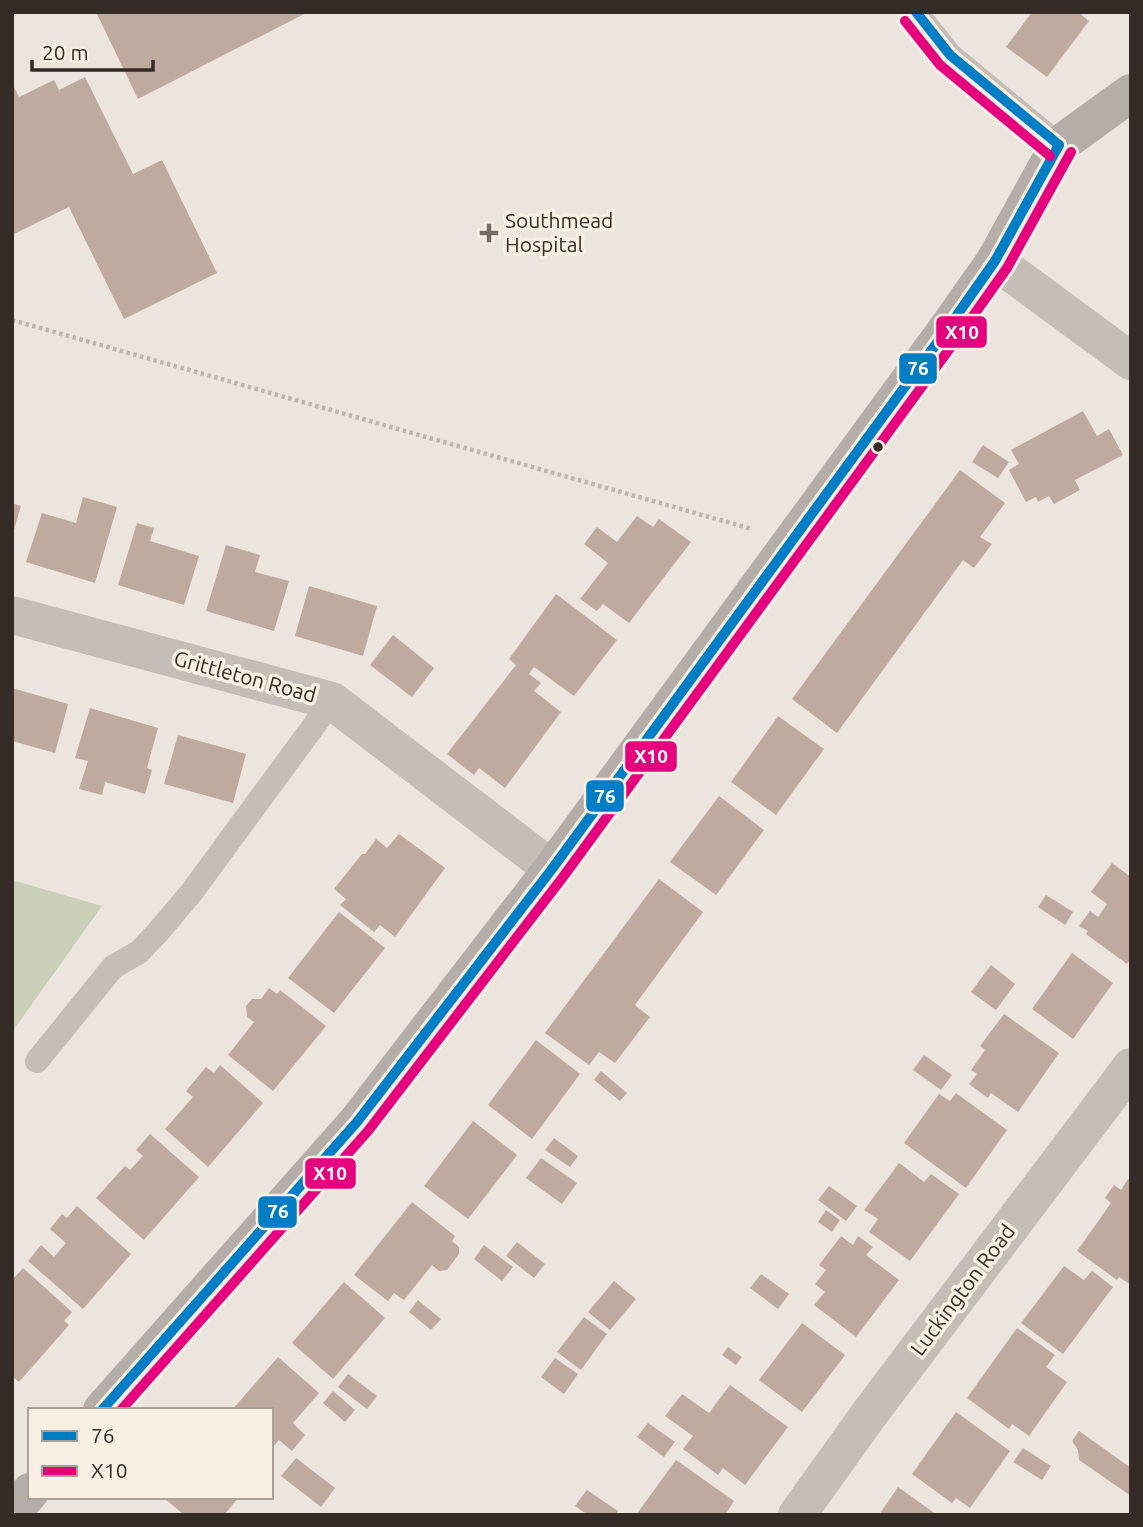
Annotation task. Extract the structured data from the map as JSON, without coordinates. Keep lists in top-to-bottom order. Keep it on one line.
{"streets":{"street":["Grittleton Road","Luckington Road"]},"places":{"health":["Southmead Hospital"]},"lines":["transit line 76","transit line X10"],"legend":["76","X10"],"scale_bar":"20 m"}
